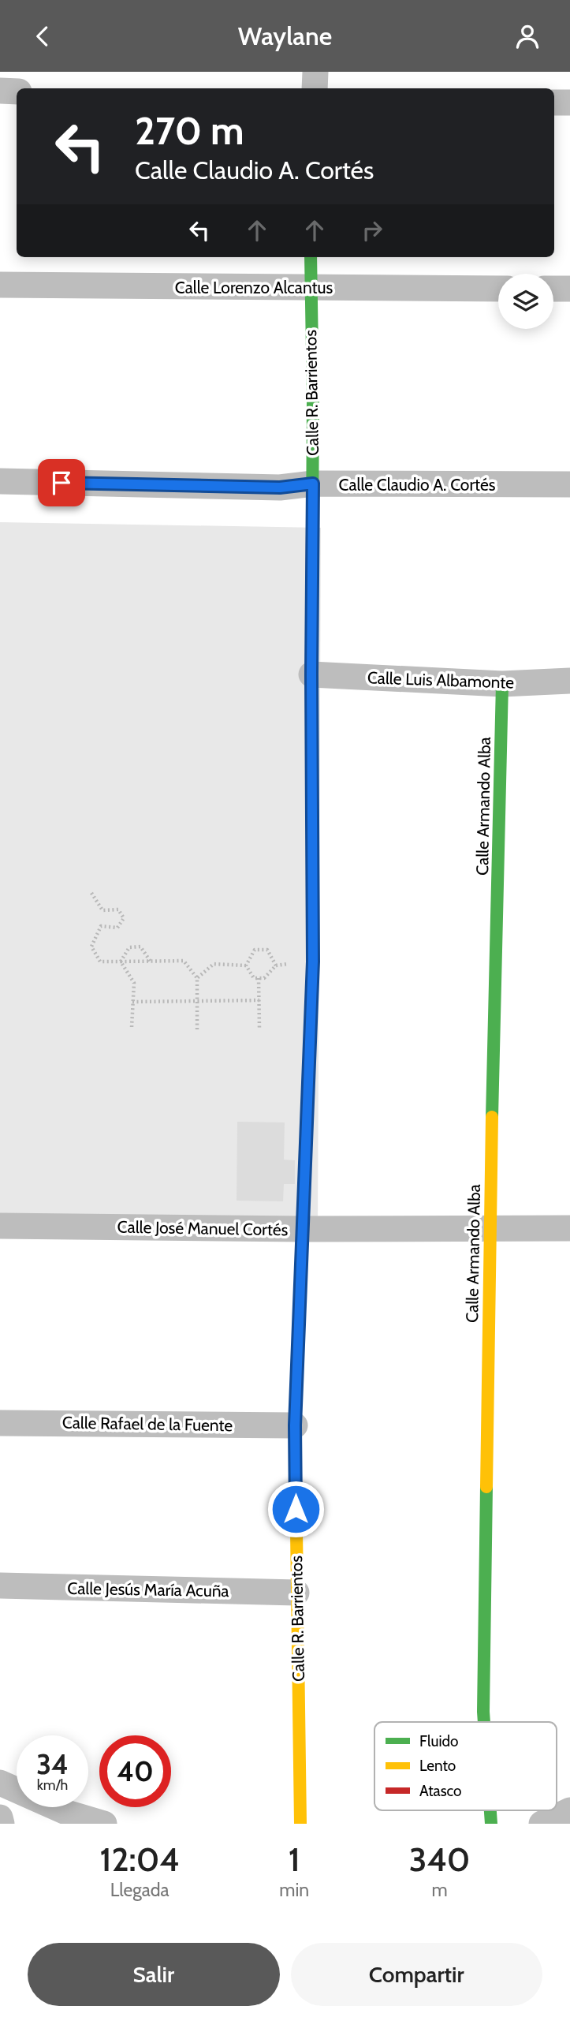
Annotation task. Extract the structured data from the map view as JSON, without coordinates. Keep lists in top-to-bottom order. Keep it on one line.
{"streets":{"street":["Calle Lorenzo Alcantus","Calle R. Barrientos","Calle Claudio A. Cortés","Calle Luis Albamonte","Calle Armando Alba","Calle José Manuel Cortés","Calle Rafael de la Fuente","Calle Jesús María Acuña"]},"crossings":[["Calle Lorenzo Alcantus","Calle R. Barrientos"],["Calle R. Barrientos","Calle Claudio A. Cortés"],["Calle R. Barrientos","Calle Luis Albamonte"],["Calle R. Barrientos","Calle José Manuel Cortés"],["Calle R. Barrientos","Calle Rafael de la Fuente"],["Calle R. Barrientos","Calle Jesús María Acuña"],["Calle Luis Albamonte","Calle Armando Alba"],["Calle Armando Alba","Calle José Manuel Cortés"]],"legend":["Fluido","Lento","Atasco"],"page":{"header":"Waylane","turn":["270 m","Calle Claudio A. Cortés"],"speed":"34 km/h","limit":"40","eta":["12:04","Llegada","1","min","340","m"],"buttons":["Salir","Compartir"]}}
